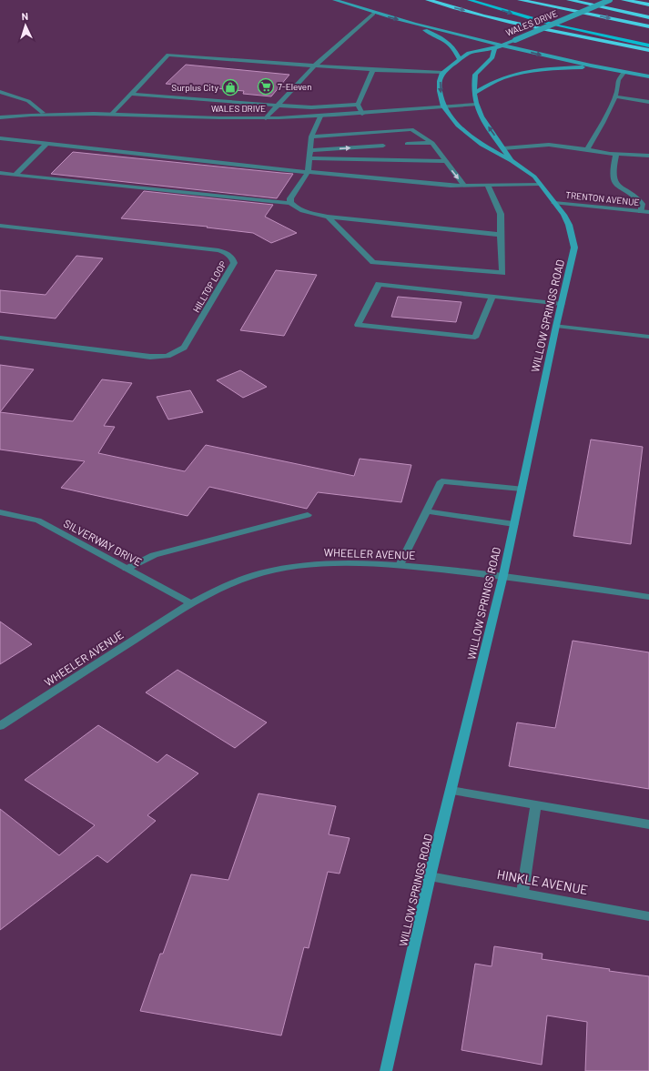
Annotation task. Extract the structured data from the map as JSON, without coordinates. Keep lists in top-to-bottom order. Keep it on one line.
{"streets":{"street":["WALES DRIVE","TRENTON AVENUE","HILLTOP LOOP","WILLOW SPRINGS ROAD","SILVERWAY DRIVE","WHEELER AVENUE","HINKLE AVENUE"]},"crossings":[["WALES DRIVE","WILLOW SPRINGS ROAD"],["TRENTON AVENUE","WILLOW SPRINGS ROAD"],["WILLOW SPRINGS ROAD","WHEELER AVENUE"],["WILLOW SPRINGS ROAD","HINKLE AVENUE"],["SILVERWAY DRIVE","WHEELER AVENUE"]],"places":{"supermarket":["7-Eleven"],"shop":["Surplus City"]},"north":"top"}
